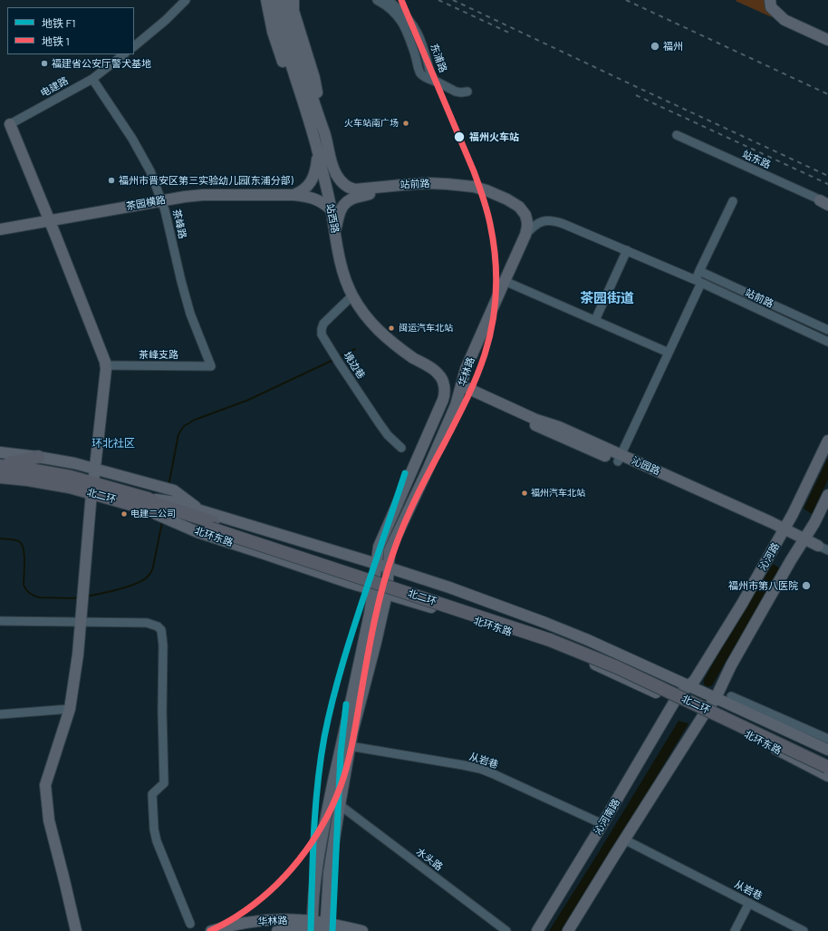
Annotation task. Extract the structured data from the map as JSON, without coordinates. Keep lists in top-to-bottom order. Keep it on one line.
{"streets":{"highway":["北二环"],"main road":["站前路","茶园横路","站西路","华林路","沁园路","北环东路","沁河路","沁河南路"],"street":["东浦路","电建路","站东路","茶峰路","茶峰支路","境边巷","从岩巷","水头路"]},"crossings":[["电建路","茶峰路"],["站前路","华林路"],["茶园横路","站西路"],["茶园横路","茶峰路"],["站西路","境边巷"],["茶峰路","茶峰支路"],["华林路","沁园路"],["华林路","北环东路"],["华林路","从岩巷"],["华林路","水头路"],["沁园路","沁河路"],["北二环","北环东路"],["北环东路","沁河路"],["北环东路","沁河南路"],["沁河路","沁河南路"],["从岩巷","沁河南路"]],"districts":["茶园街道","环北社区"],"places":["福州","福建省公安厅警犬基地","火车站南广场","福州火车站","福州市晋安区第三实验幼儿园(东浦分部)","闽运汽车北站","福州汽车北站","电建二公司","福州市第八医院"],"lines":["metro line 1","metro line F1"],"legend":["地铁 F1","地铁 1"]}
